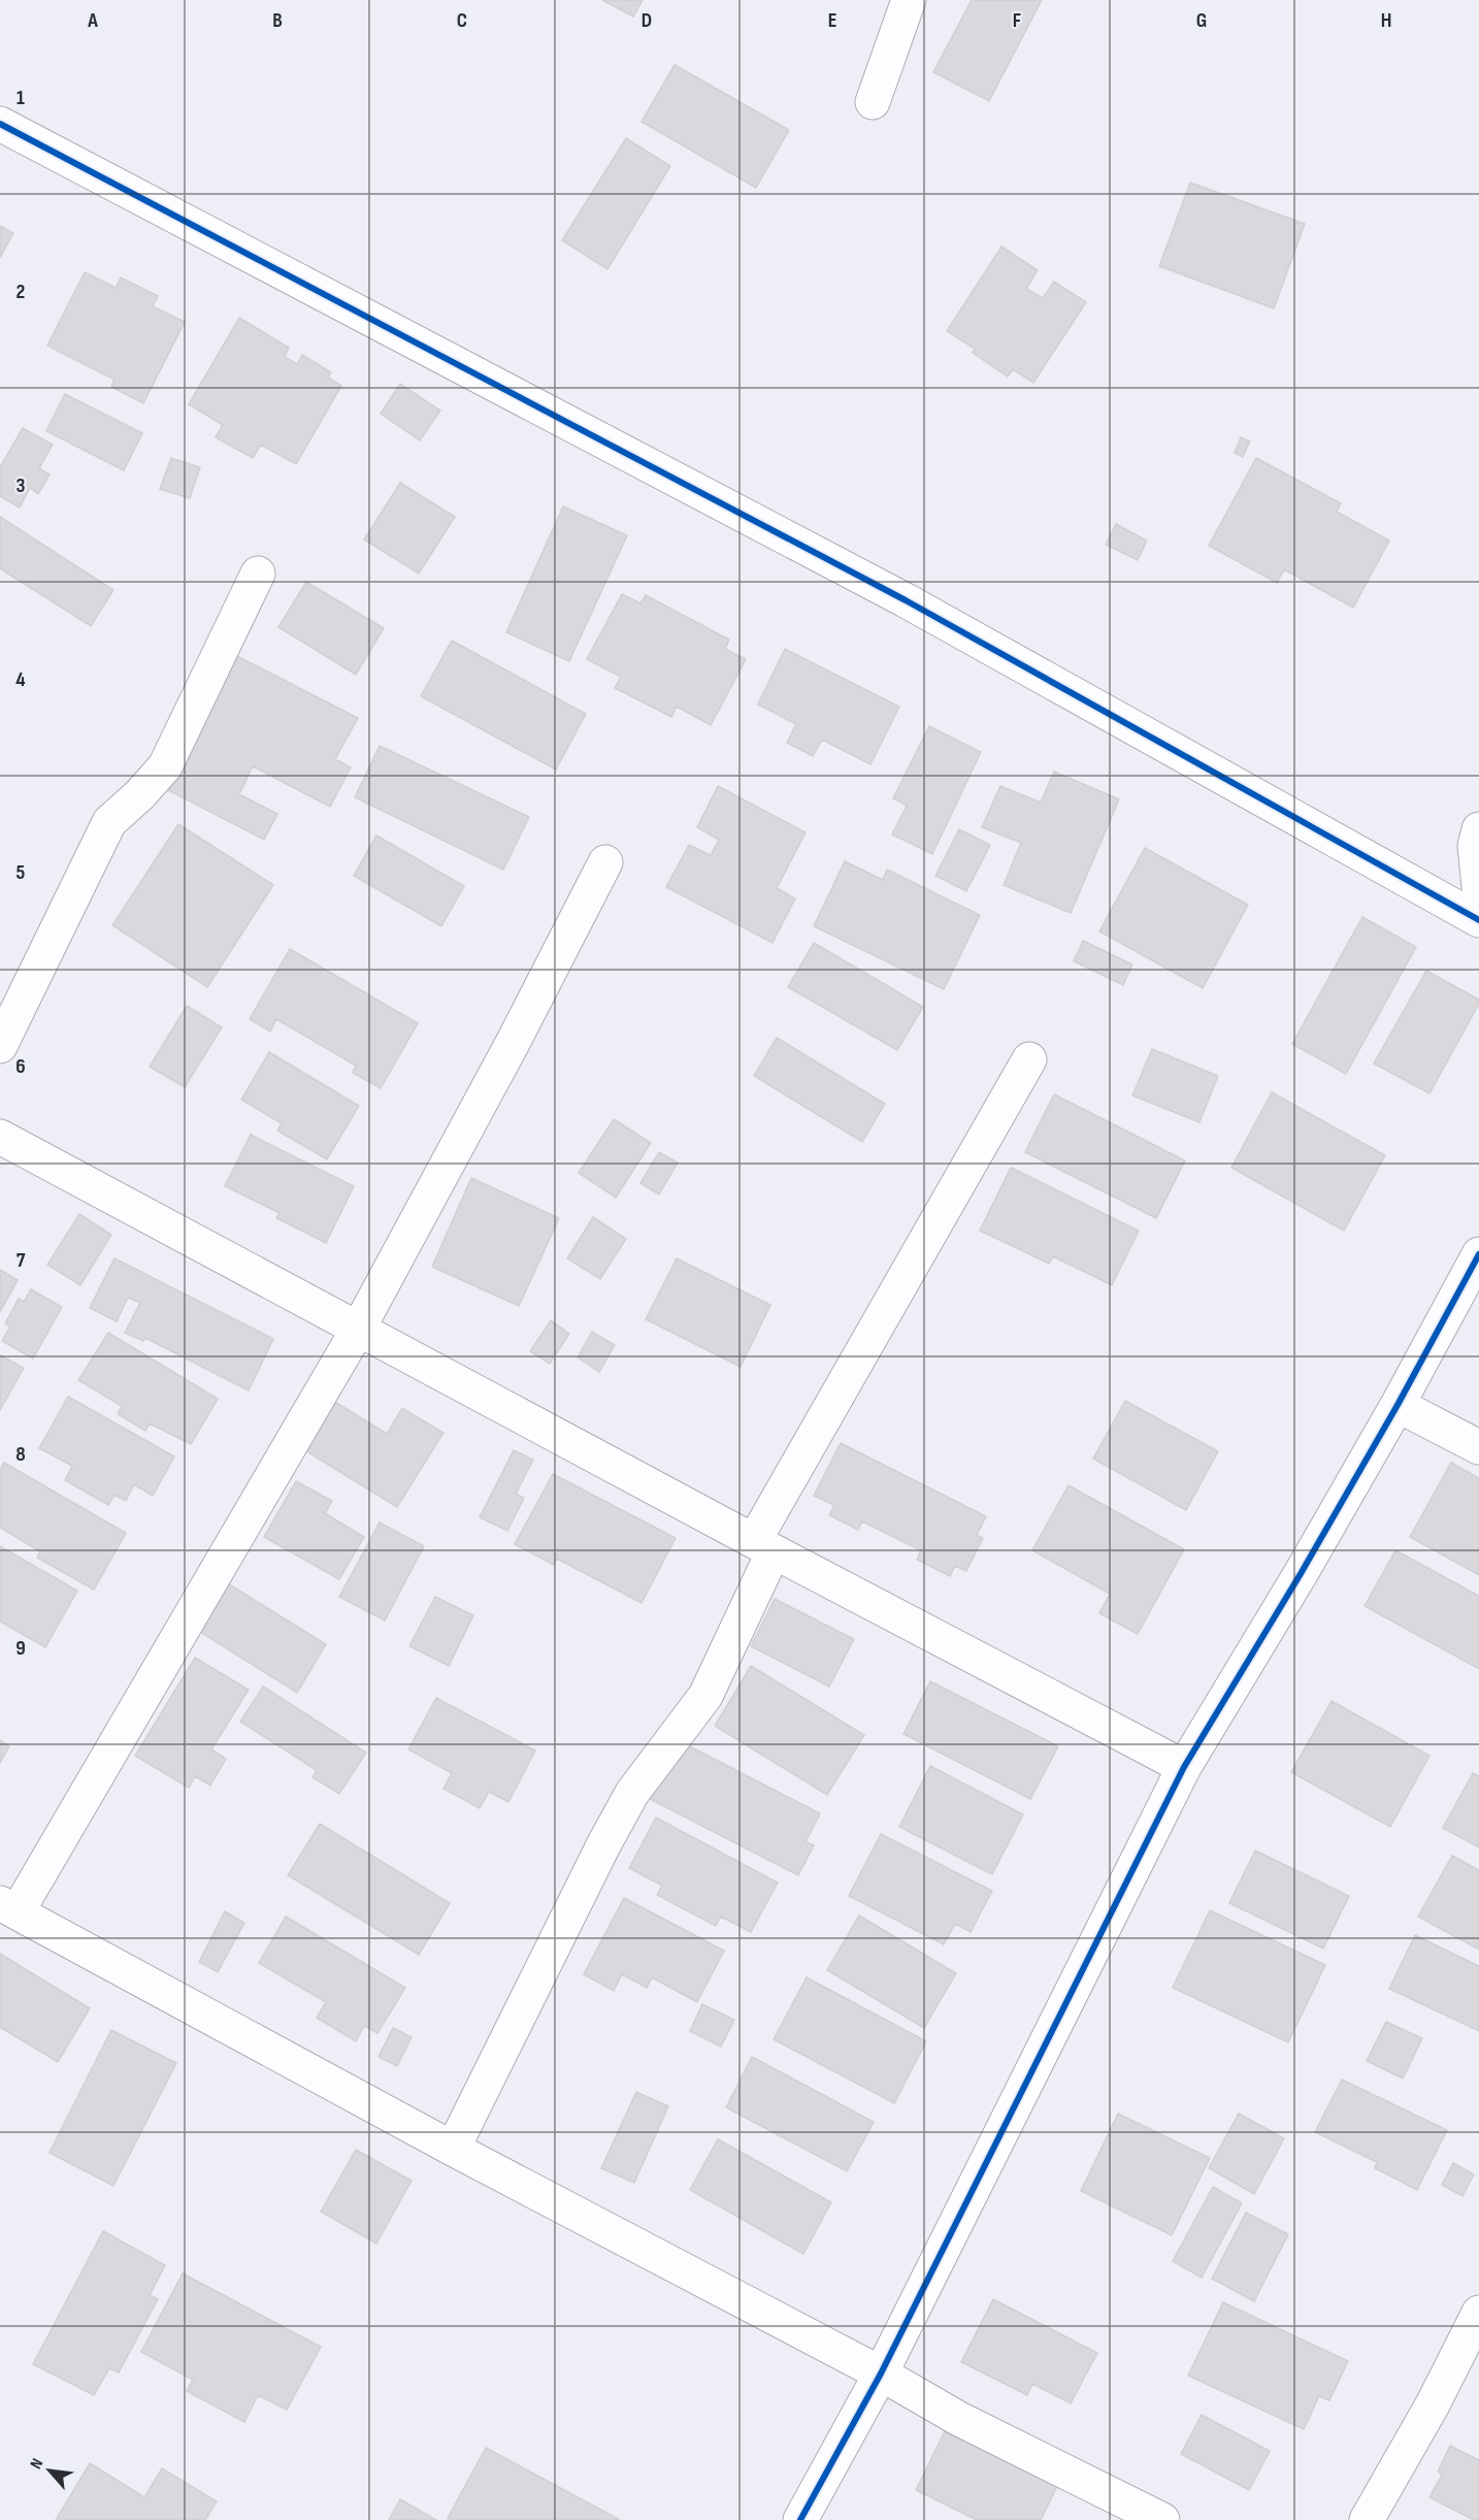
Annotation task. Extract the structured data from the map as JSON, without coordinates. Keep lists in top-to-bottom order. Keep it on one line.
{"north":"top left","grid":{"columns":["A","B","C","D","E","F","G","H"],"rows":["1","2","3","4","5","6","7","8","9"]}}
